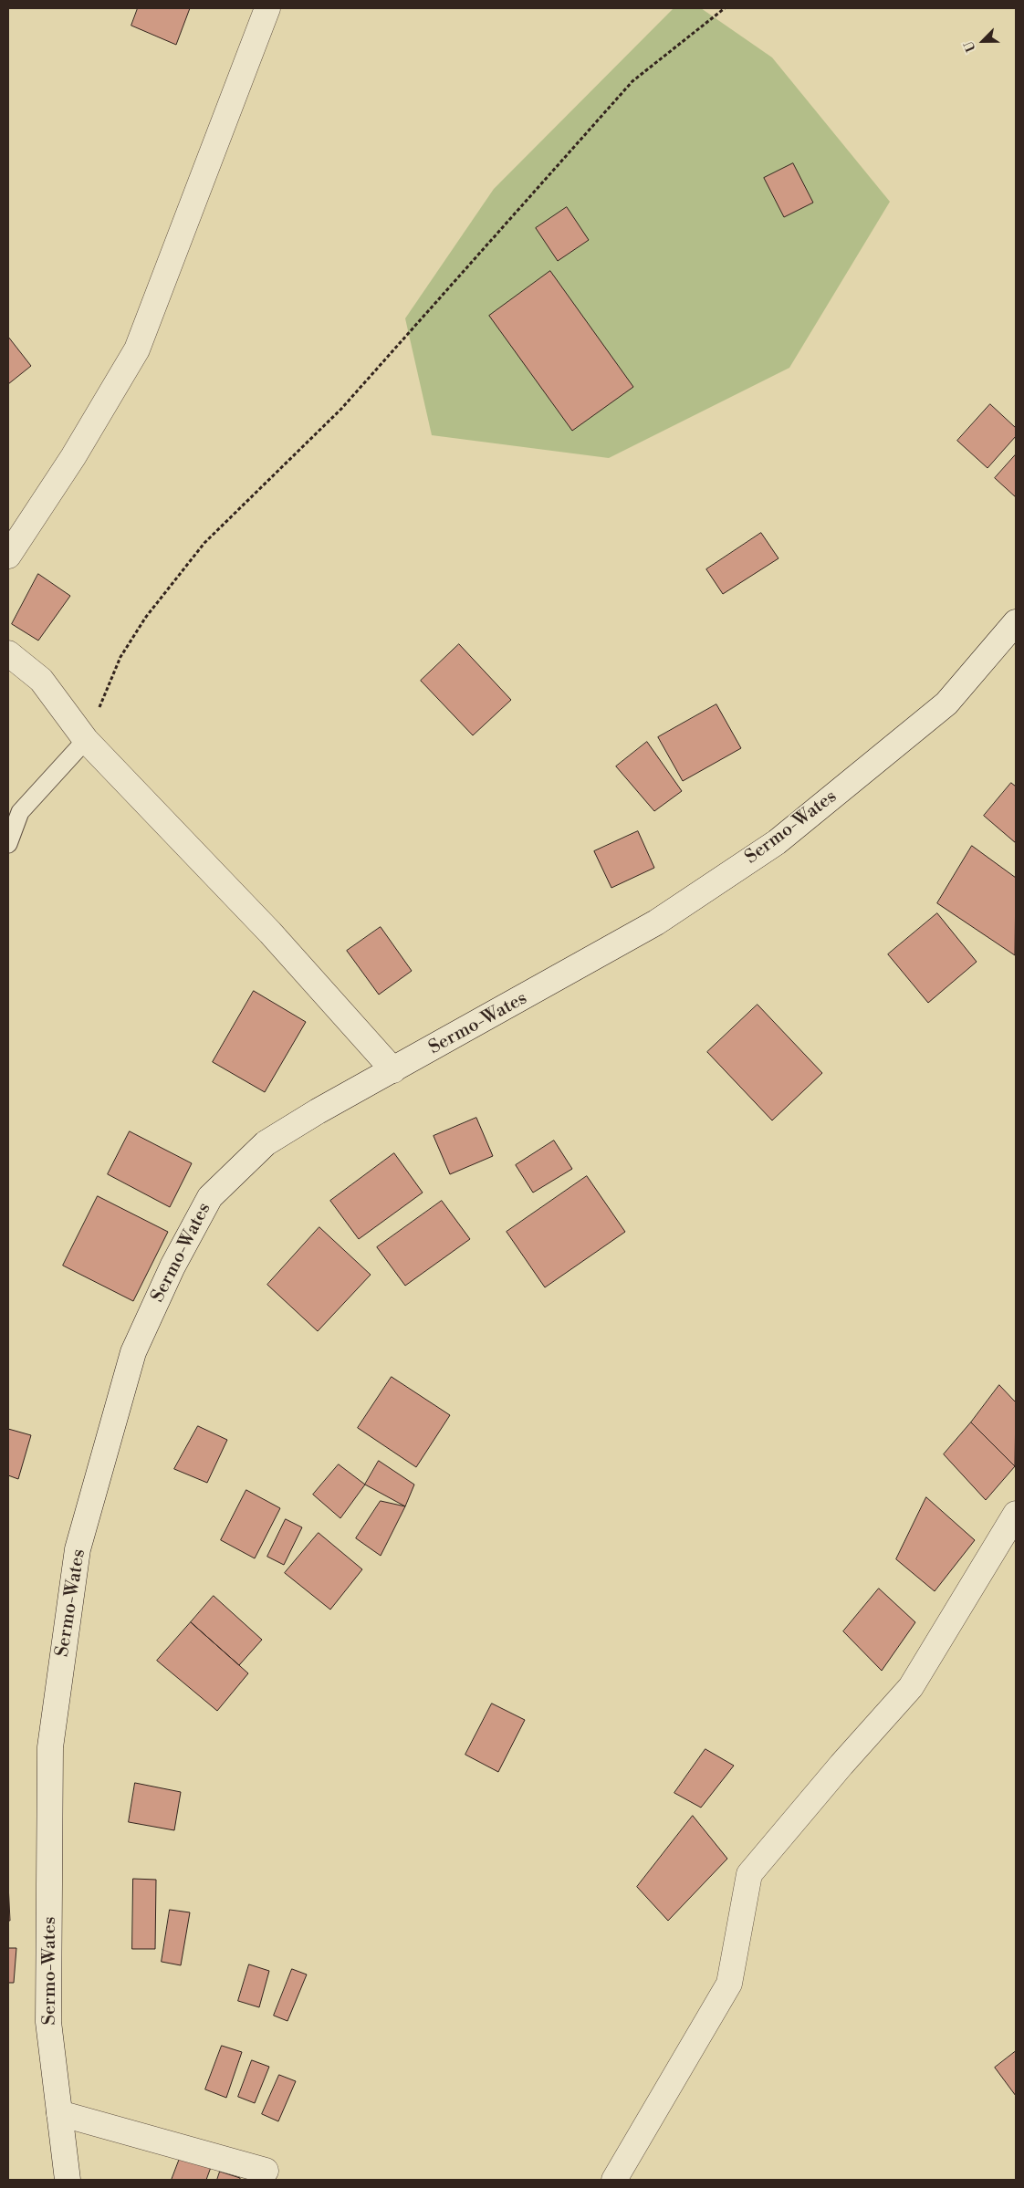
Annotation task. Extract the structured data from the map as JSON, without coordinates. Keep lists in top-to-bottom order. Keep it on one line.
{"streets":{"street":["Sermo-Wates"]},"north":"bottom left"}
